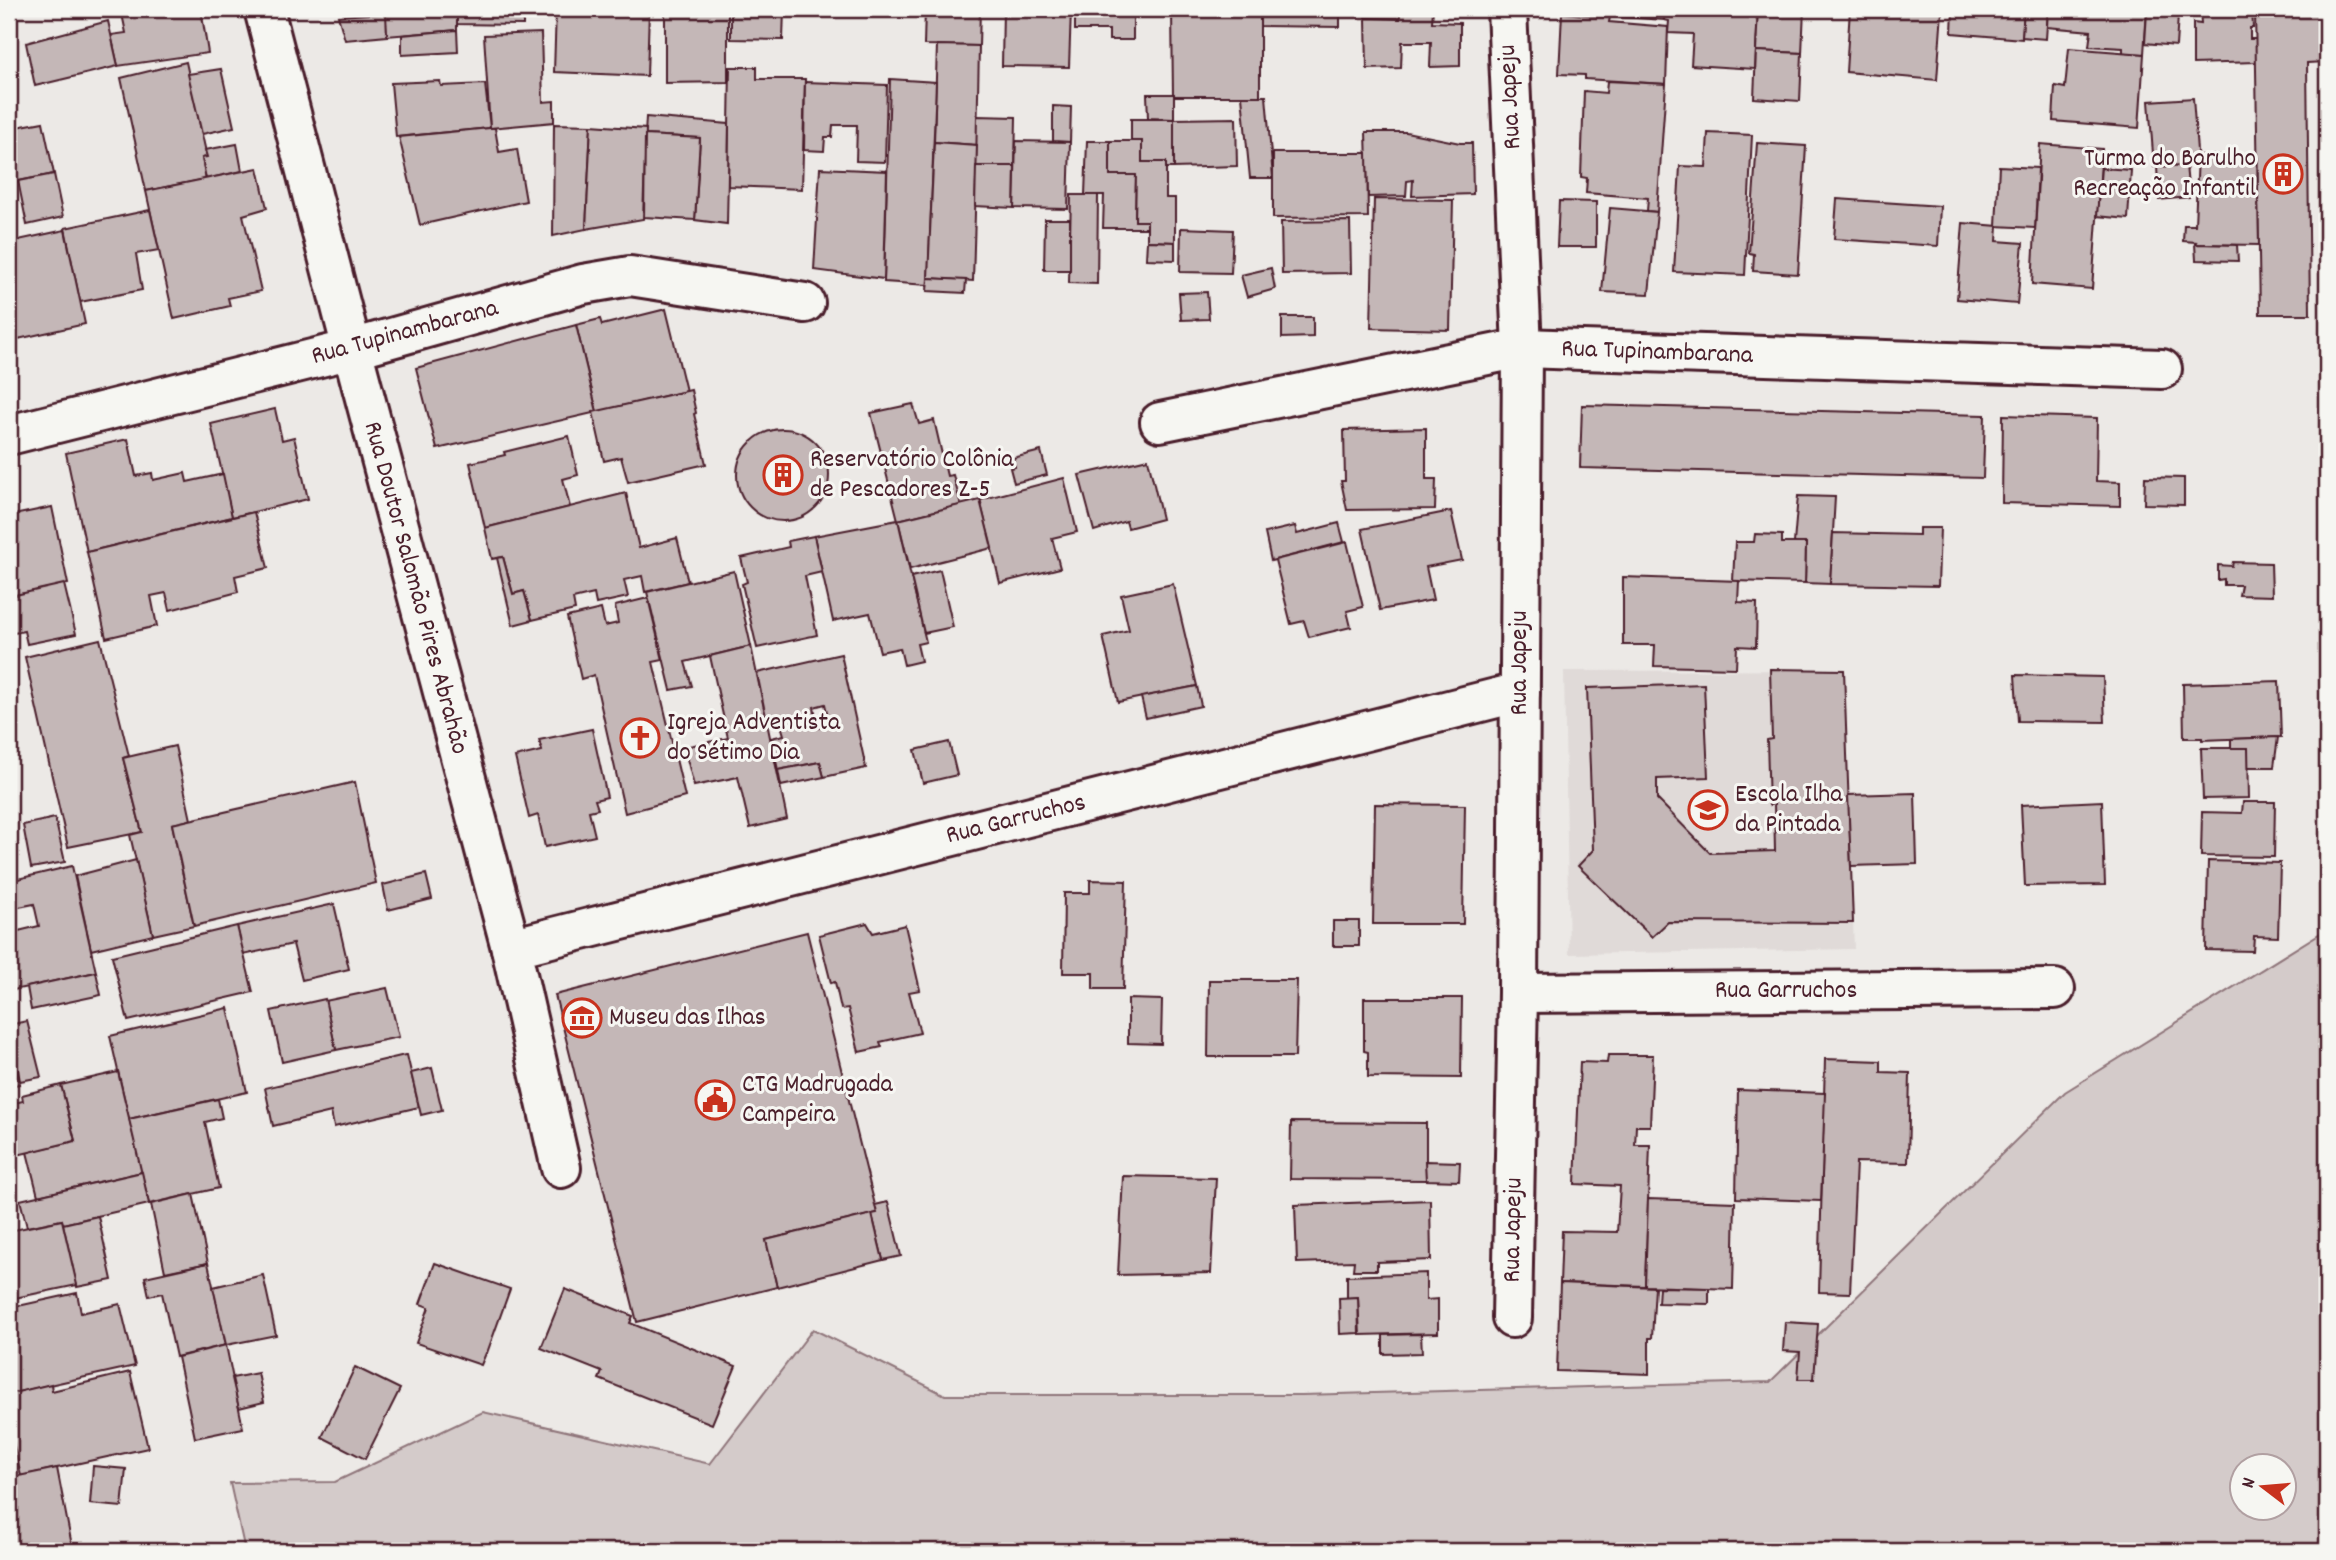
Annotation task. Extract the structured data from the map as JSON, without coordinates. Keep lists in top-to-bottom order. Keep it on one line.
{"streets":{"street":["Rua Japeju","Rua Tupinambarana","Rua Doutor Salomão Pires Abrahão","Rua Garruchos"]},"crossings":[["Rua Japeju","Rua Tupinambarana"],["Rua Japeju","Rua Garruchos"],["Rua Tupinambarana","Rua Doutor Salomão Pires Abrahão"],["Rua Doutor Salomão Pires Abrahão","Rua Garruchos"]],"places":{"building":["Turma do Barulho Recreação Infantil","Reservatório Colônia de Pescadores Z-5"],"church":["Igreja Adventista do Sétimo Dia"],"school or university":["Escola Ilha da Pintada"],"museum":["Museu das Ilhas"],"public building":["CTG Madrugada Campeira"]},"north":"left"}
